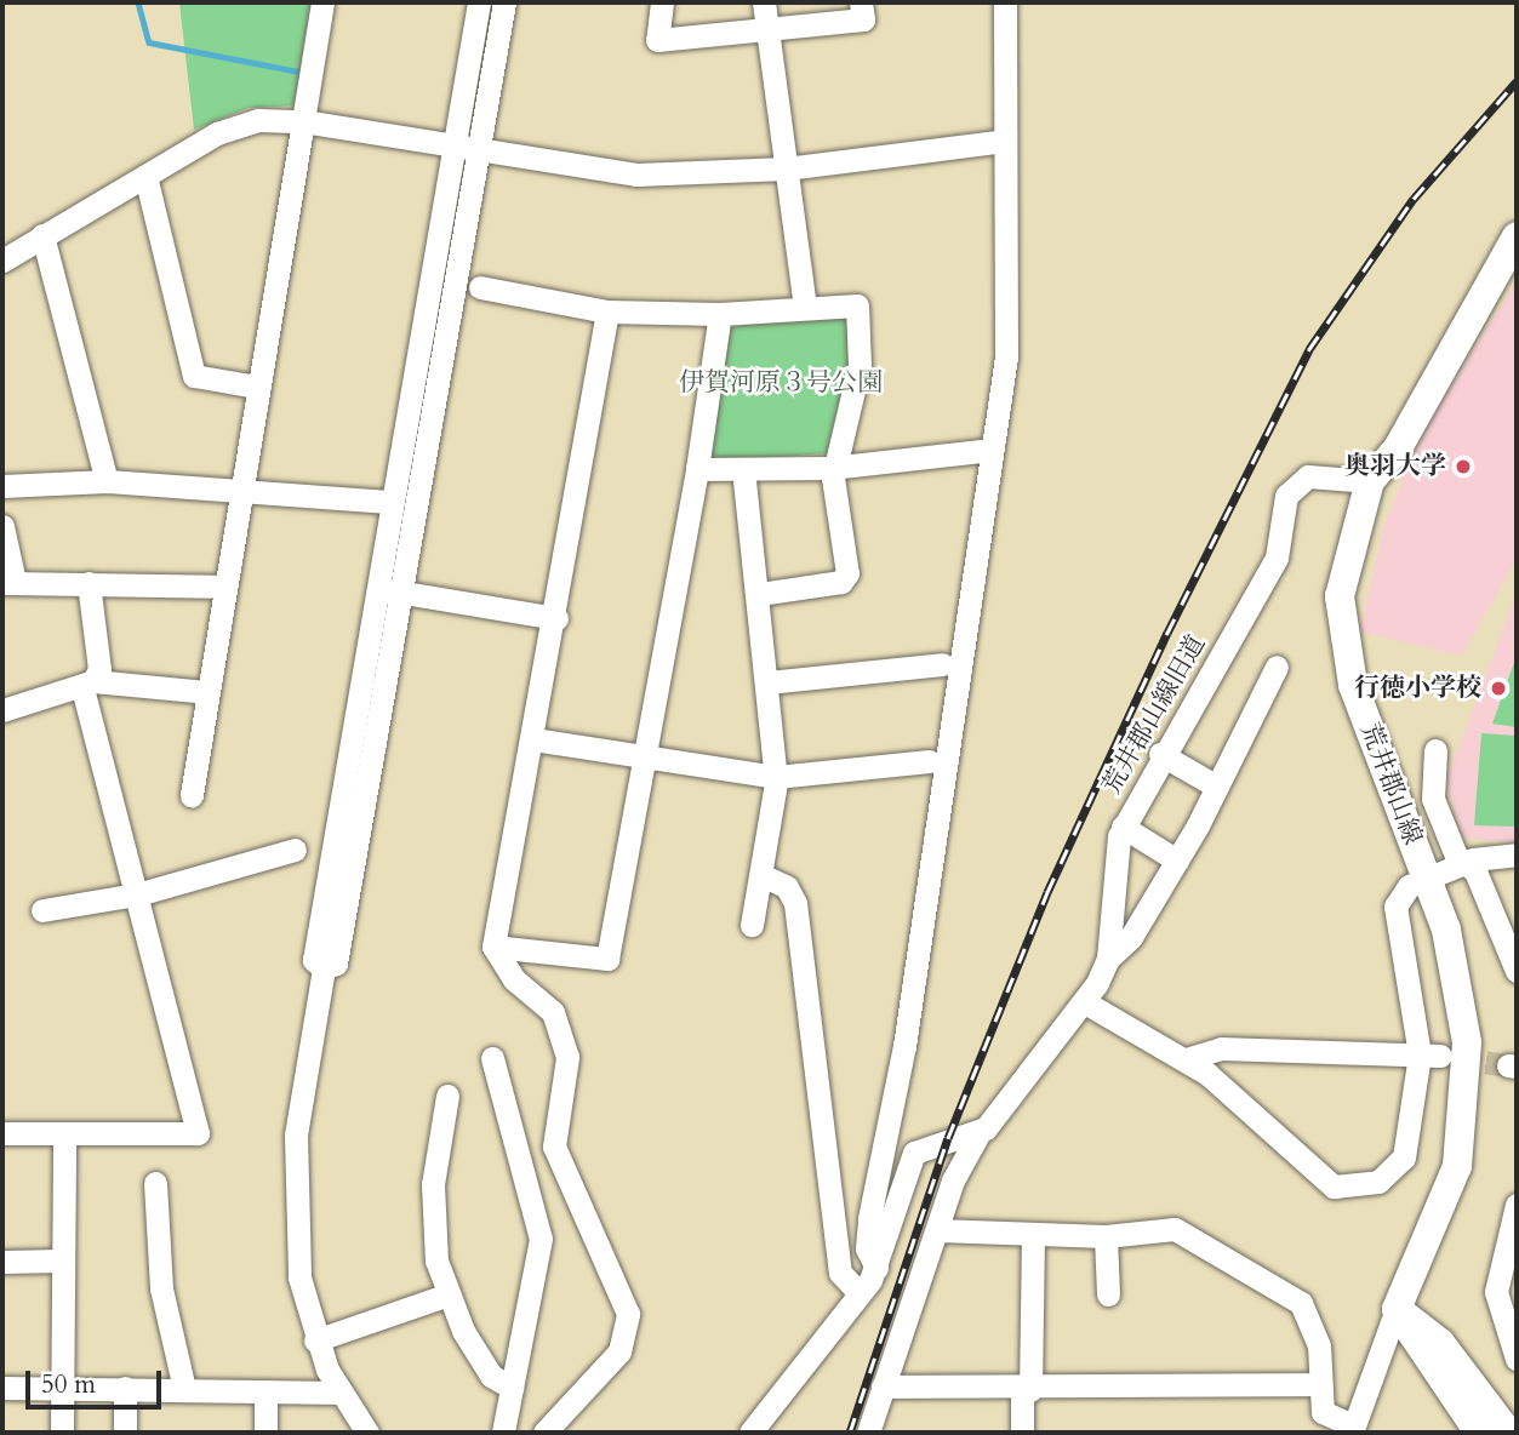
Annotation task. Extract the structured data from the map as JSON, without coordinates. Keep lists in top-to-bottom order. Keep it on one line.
{"streets":{"main road":["荒井郡山線"],"street":["荒井郡山線旧道"]},"crossings":[["荒井郡山線旧道","荒井郡山線"]],"parks":["伊賀河原３号公園"],"places":["奥羽大学","行徳小学校"],"scale_bar":"50 m"}
